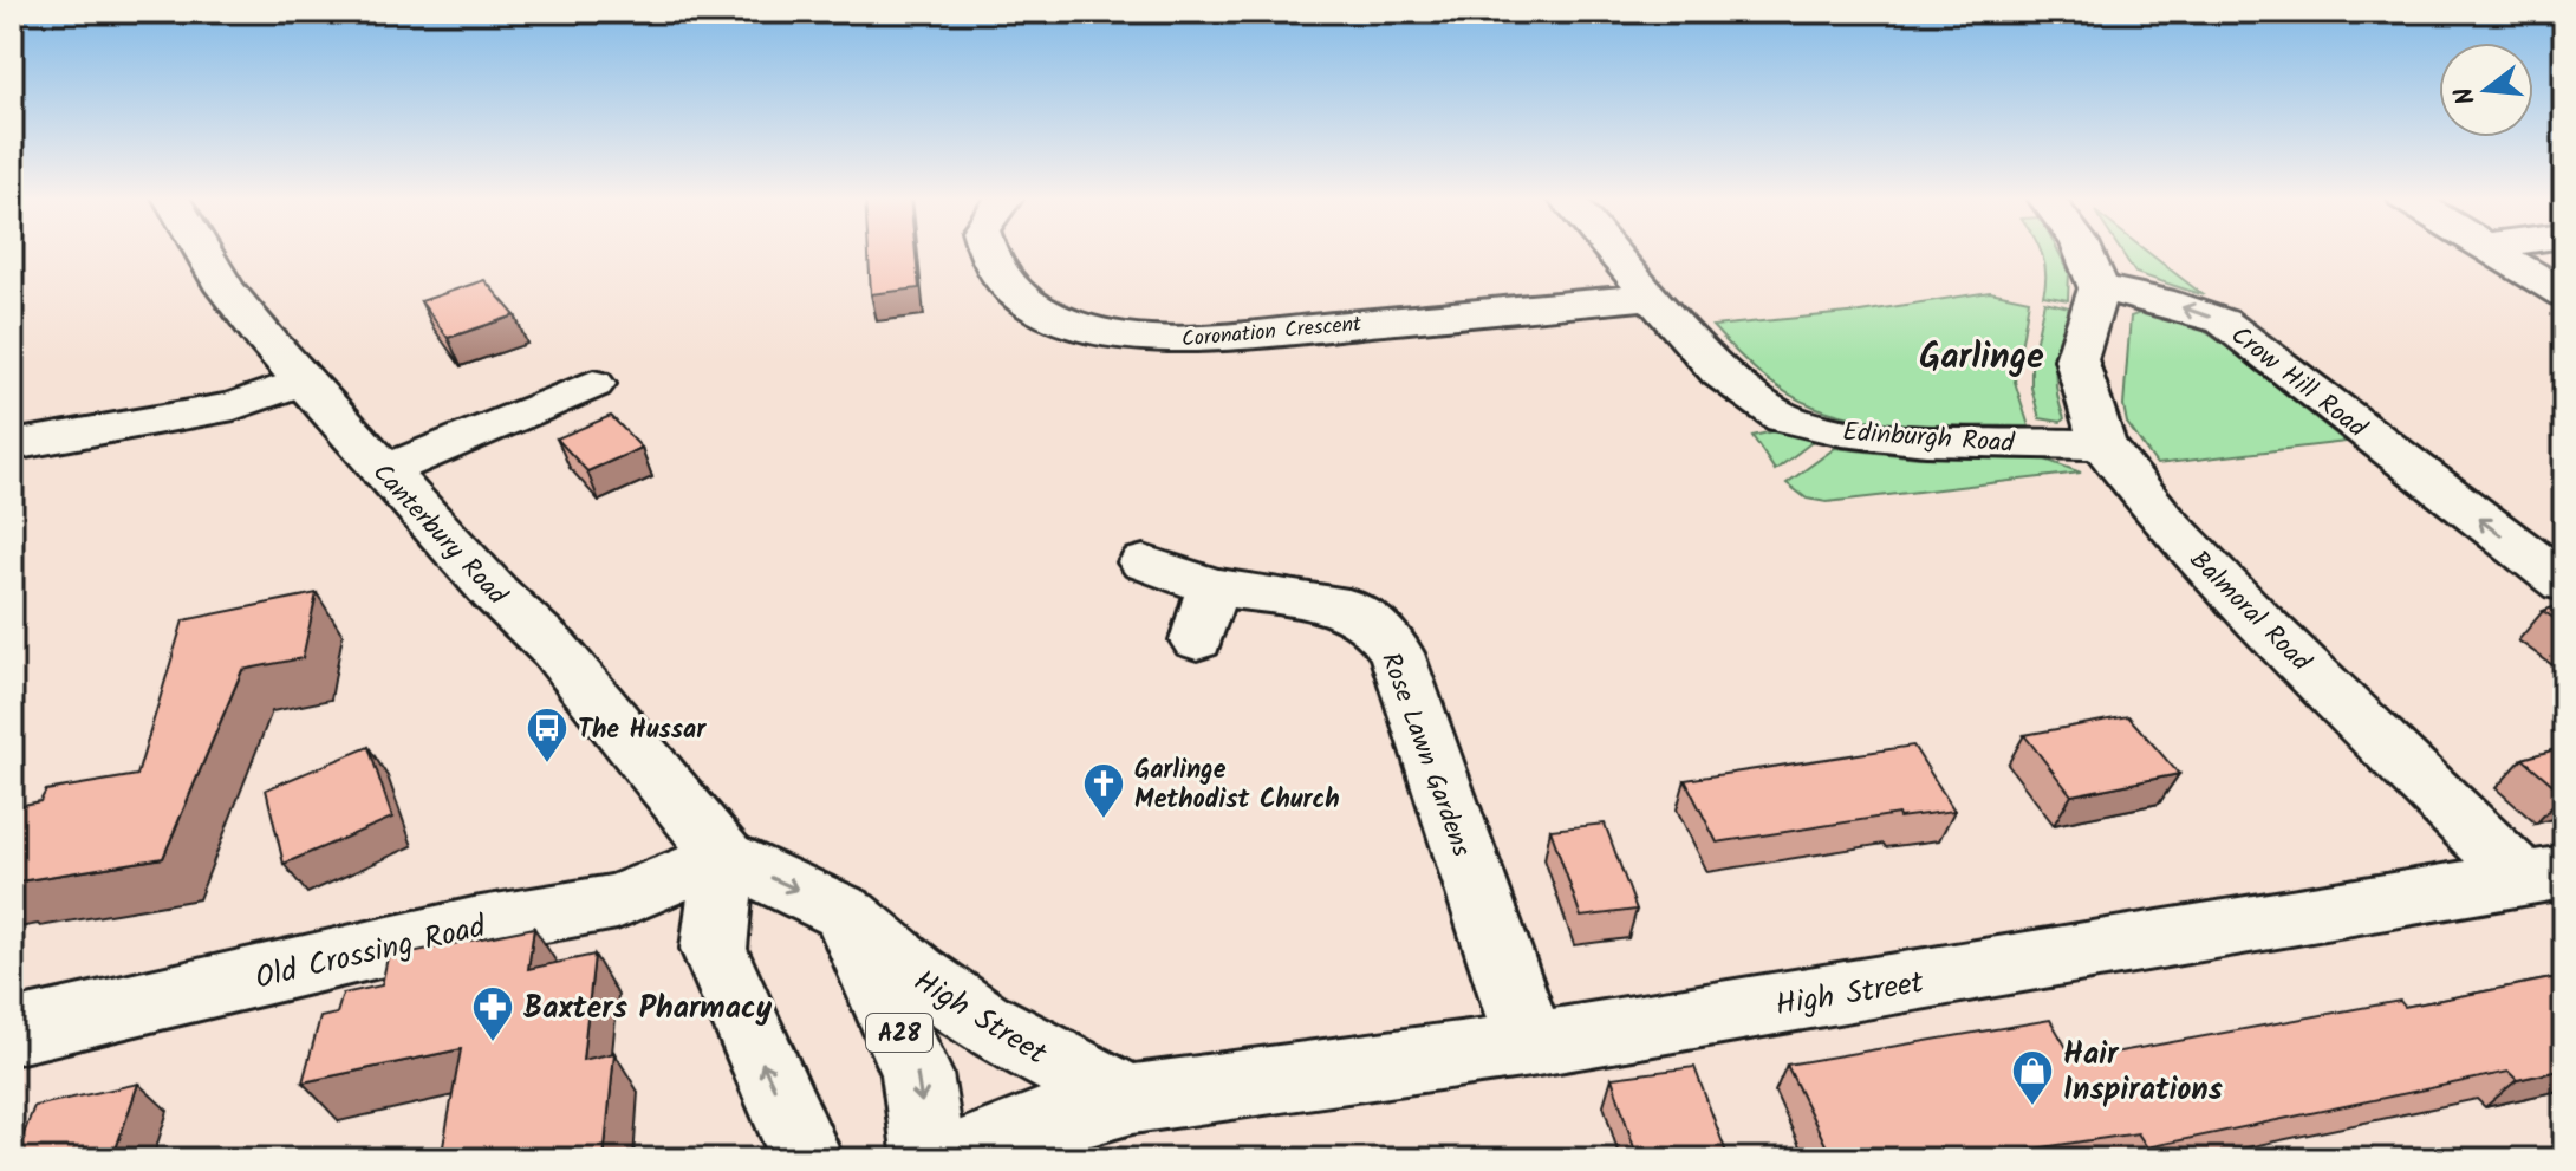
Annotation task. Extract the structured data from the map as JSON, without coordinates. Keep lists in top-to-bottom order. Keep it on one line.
{"streets":{"main road":["Coronation Crescent","Crow Hill Road","Edinburgh Road","Canterbury Road","Balmoral Road","Rose Lawn Gardens","Old Crossing Road","High Street","A28"]},"crossings":[["Coronation Crescent","Edinburgh Road"],["Crow Hill Road","Balmoral Road"],["Edinburgh Road","Balmoral Road"],["Canterbury Road","Old Crossing Road"],["Canterbury Road","High Street"],["Canterbury Road","A28"],["Balmoral Road","High Street"],["Rose Lawn Gardens","High Street"],["High Street","A28"]],"one_way":["Crow Hill Road"],"districts":["Garlinge"],"places":{"bus stop":["The Hussar"],"church":["Garlinge Methodist Church"],"pharmacy":["Baxters Pharmacy"],"shop":["Hair Inspirations"]},"north":"left"}
